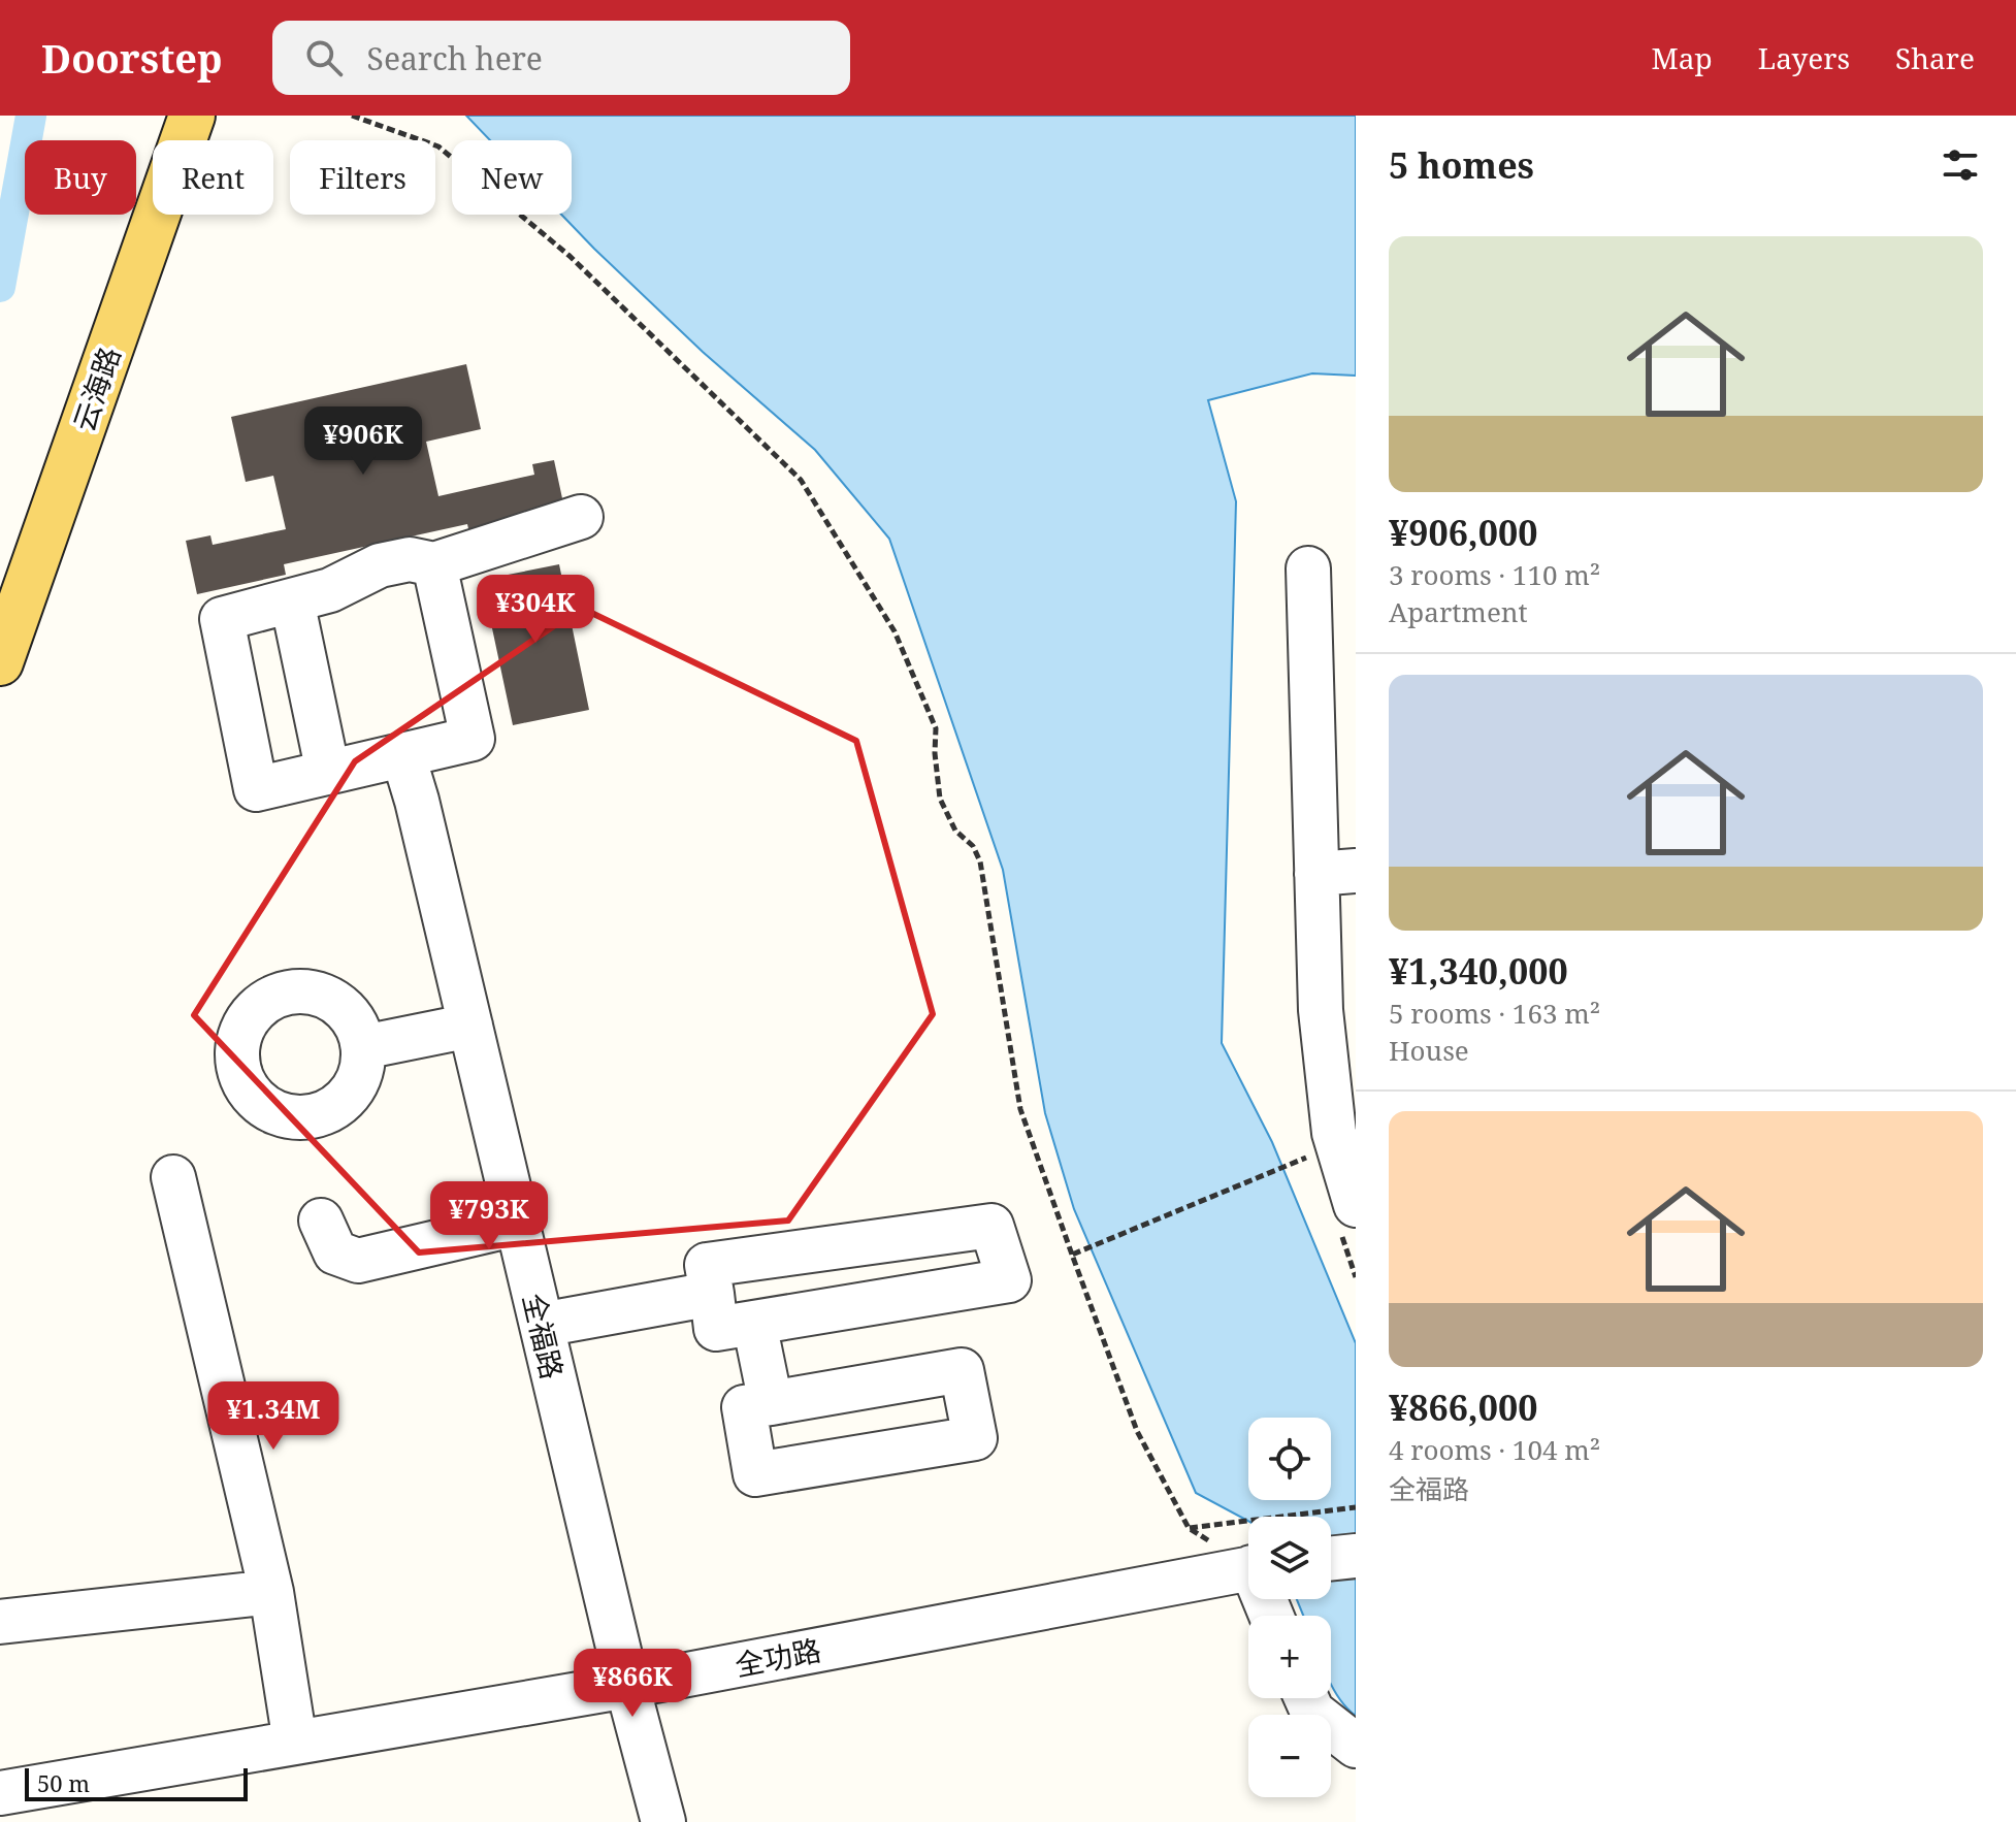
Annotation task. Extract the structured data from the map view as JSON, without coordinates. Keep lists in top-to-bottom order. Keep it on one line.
{"streets":{"main road":["云海路"],"street":["全福路","全功路"]},"crossings":[["全福路","全功路"]],"scale_bar":"50 m","page":{"header":"Doorstep","search":"Search here","nav":["Map","Layers","Share"],"heading":"5 homes","chip":["Buy","Rent","Filters","New"],"list":[{"name":"¥906,000","note":"3 rooms · 110 m² · Apartment"},{"name":"¥1,340,000","note":"5 rooms · 163 m² · House"},{"name":"¥866,000","note":"4 rooms · 104 m² · 全福路"}],"price":["¥906K","¥304K","¥793K","¥1.34M","¥866K"],"map_buttons":["+","−"],"scale":"50 m"}}
